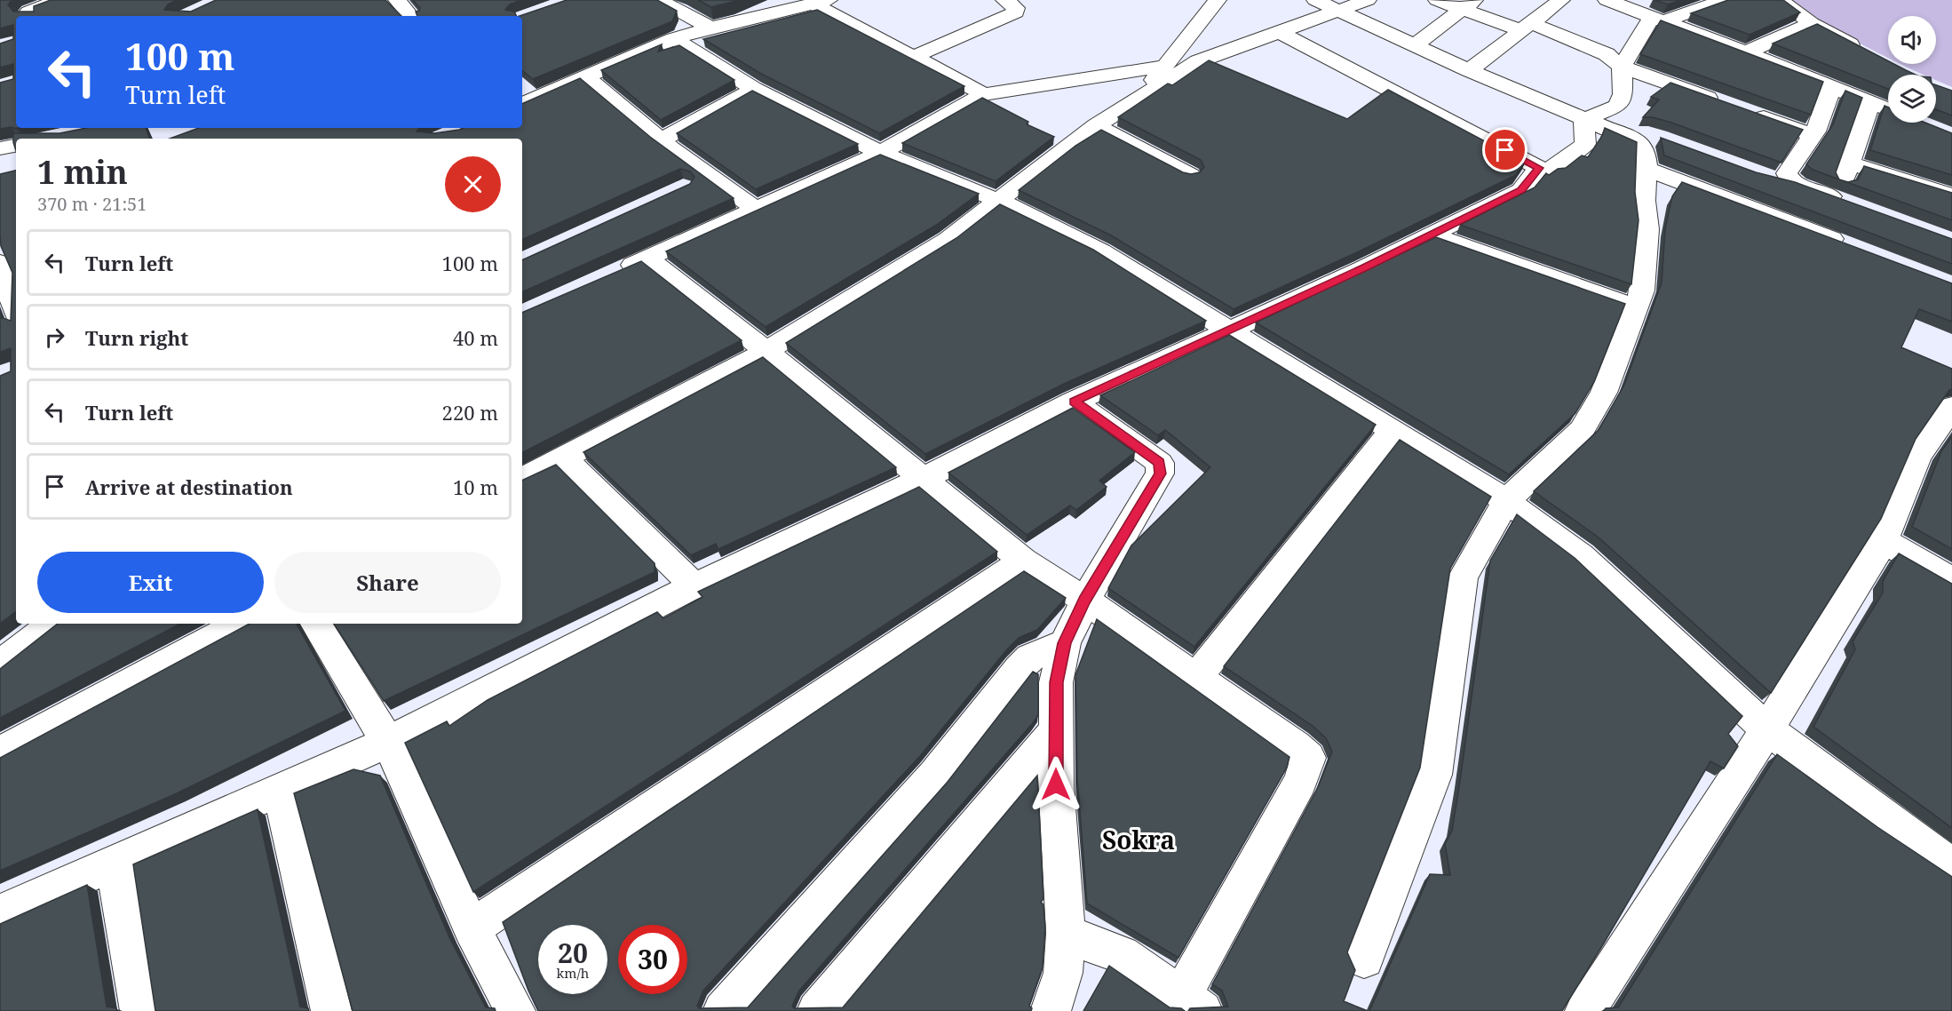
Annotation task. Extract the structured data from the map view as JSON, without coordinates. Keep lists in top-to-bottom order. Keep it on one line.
{"districts":["Sokra"],"page":{"turn":["100 m","Turn left"],"heading":["1 min","370 m · 21:51"],"list":[{"name":"Turn left","value":"100 m"},{"name":"Turn right","value":"40 m"},{"name":"Turn left","value":"220 m"},{"name":"Arrive at destination","value":"10 m"}],"buttons":["Exit","Share"],"speed":"20 km/h","limit":"30"}}
